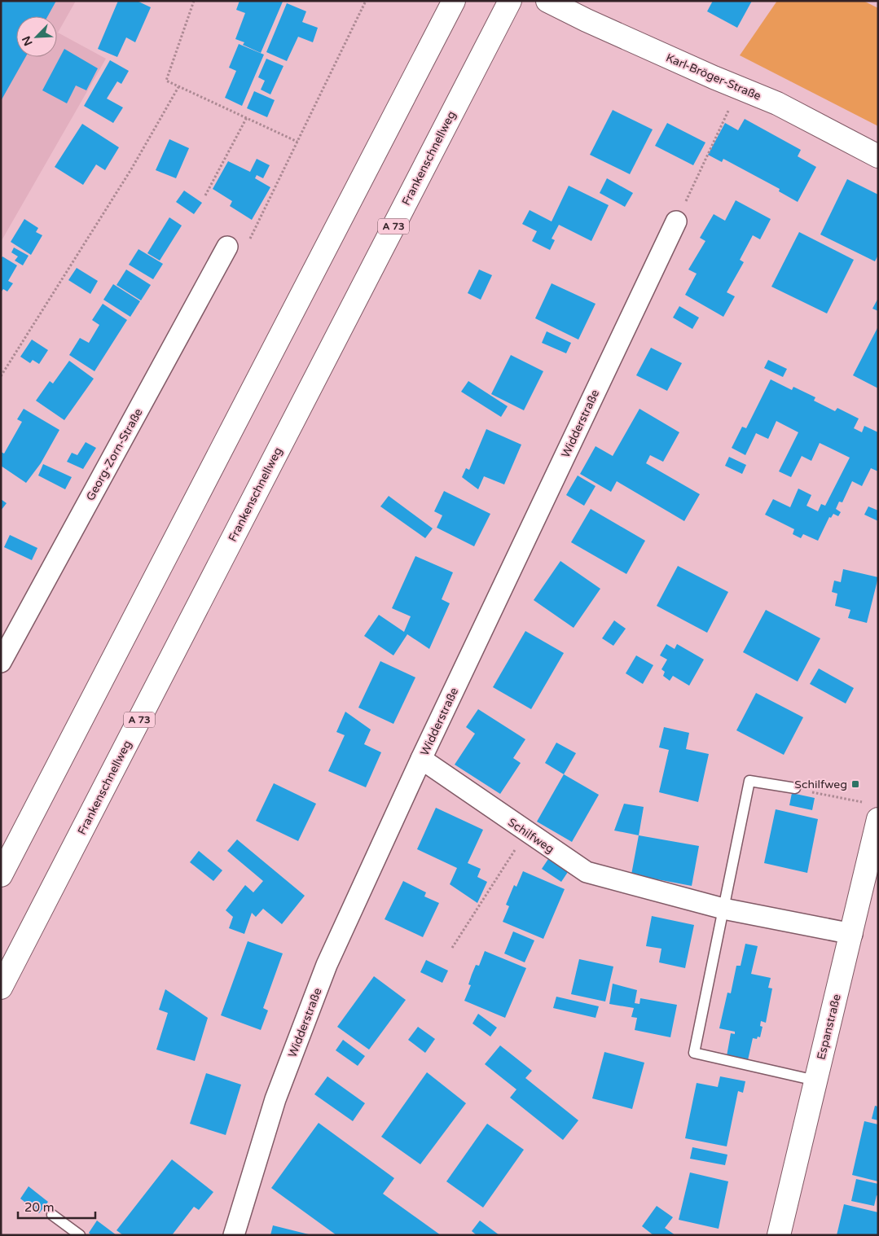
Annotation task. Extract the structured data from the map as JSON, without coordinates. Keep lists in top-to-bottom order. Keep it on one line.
{"streets":{"main road":["Karl-Bröger-Straße","Frankenschnellweg","A 73","Espanstraße"],"street":["Widderstraße","Georg-Zorn-Straße","Schilfweg"]},"crossings":[["Widderstraße","Schilfweg"],["Schilfweg","Espanstraße"]],"places":{"transit":["Schilfweg"]},"scale_bar":"20 m","north":"bottom left"}
